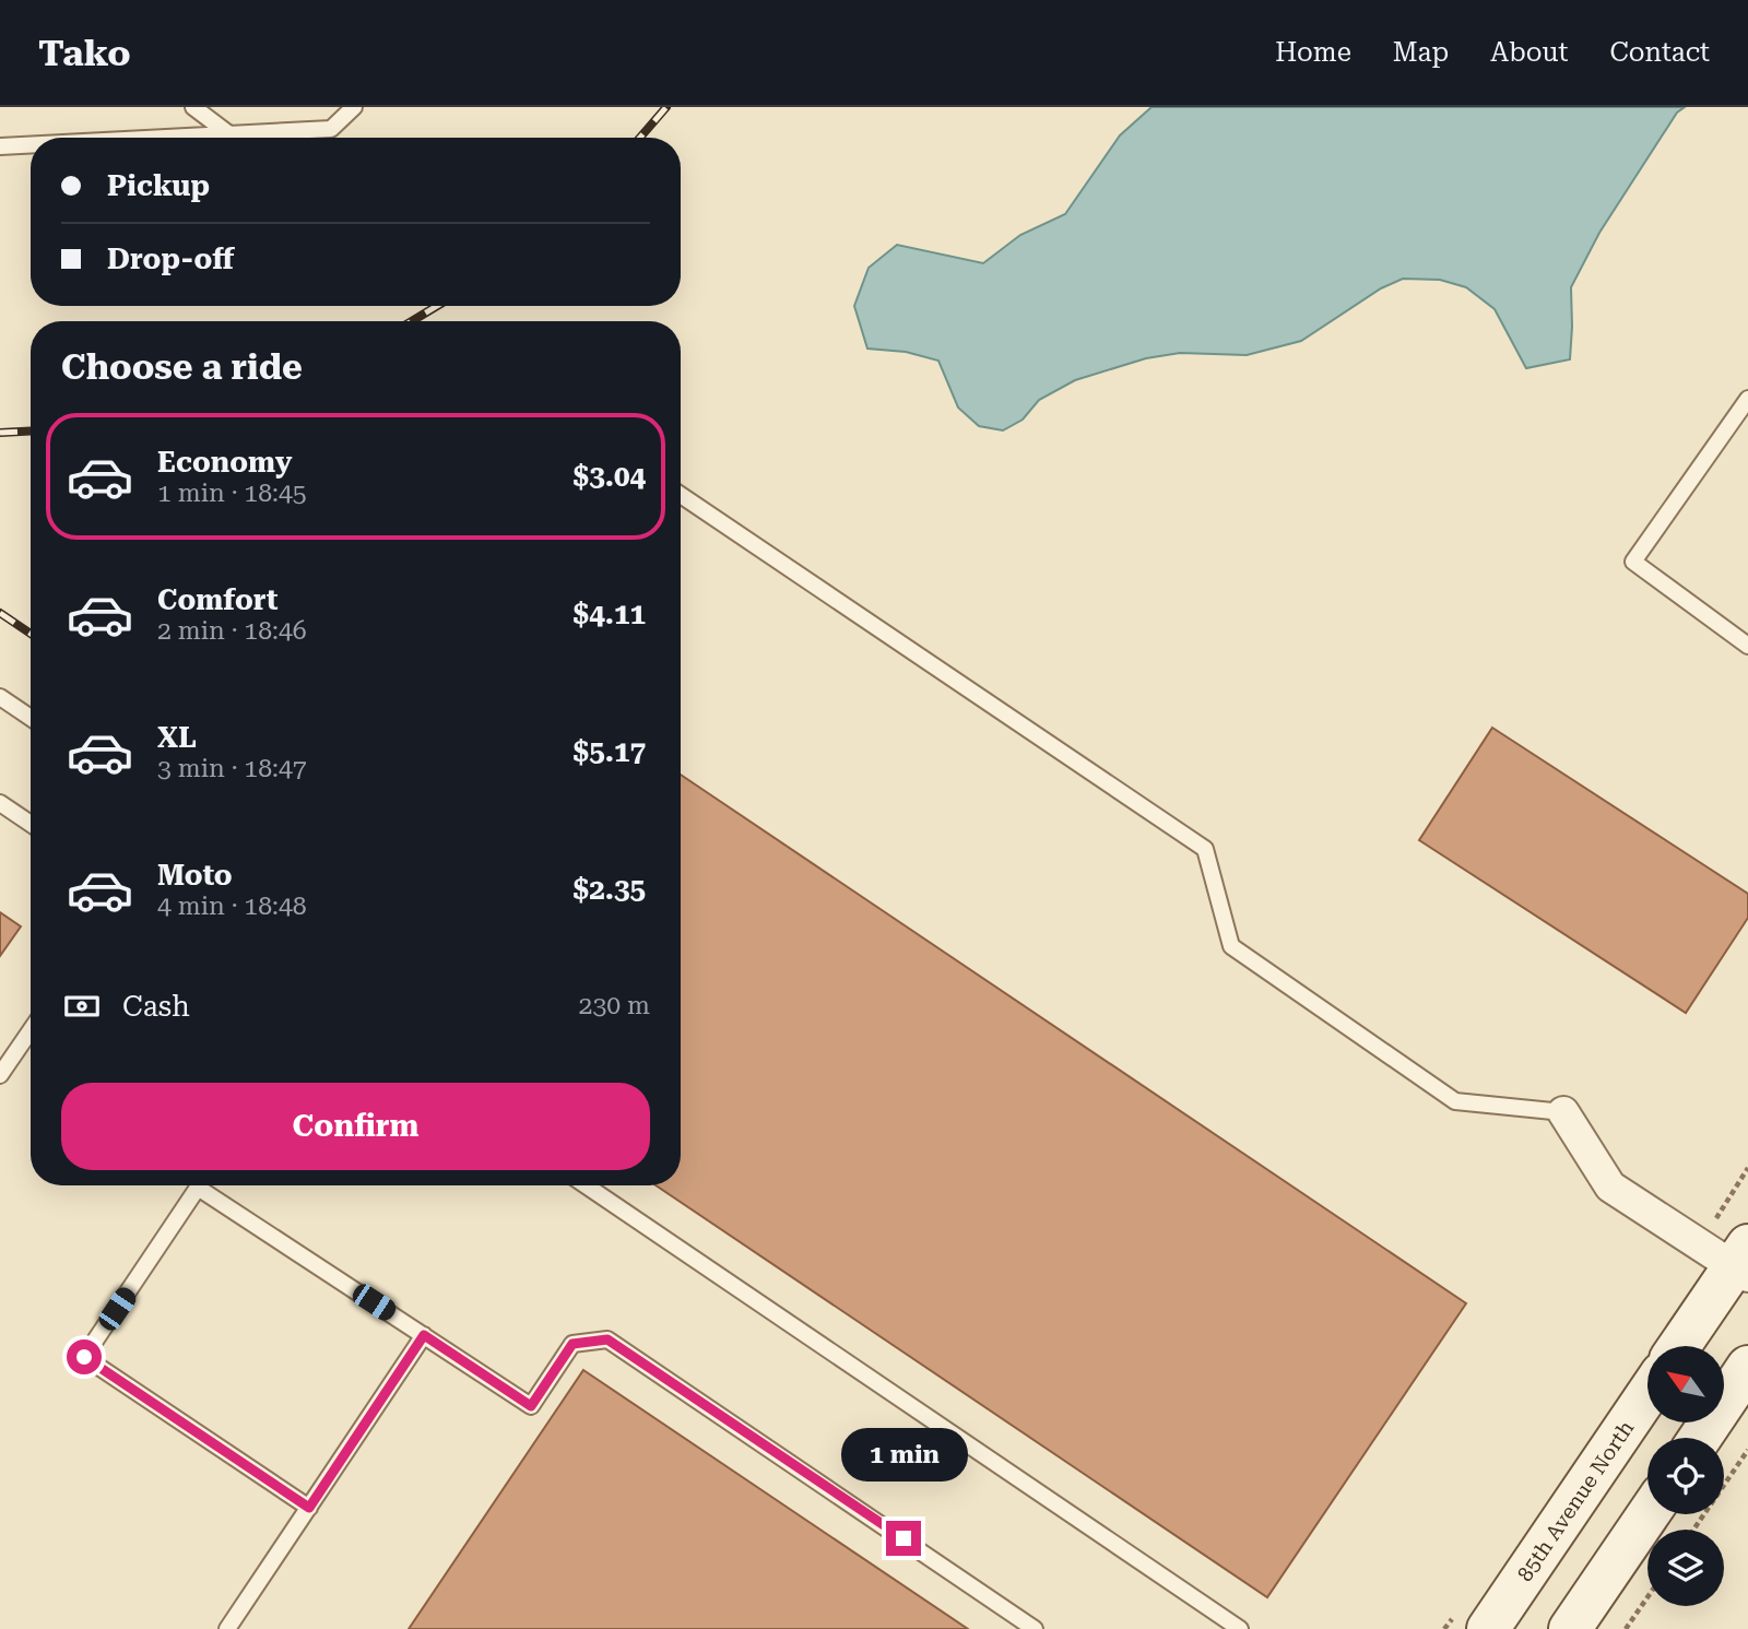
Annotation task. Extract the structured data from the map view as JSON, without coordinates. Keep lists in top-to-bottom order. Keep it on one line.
{"streets":{"main road":["85th Avenue North"]},"north":"top left","page":{"header":"Tako","nav":["Home","Map","About","Contact"],"banner":["Pickup","Drop-off"],"heading":"Choose a ride","list":[{"name":"Economy","note":"1 min · 18:45","value":"$3.04"},{"name":"Comfort","note":"2 min · 18:46","value":"$4.11"},{"name":"XL","note":"3 min · 18:47","value":"$5.17"},{"name":"Moto","note":"4 min · 18:48","value":"$2.35"}],"pay":["Cash","230 m"],"buttons":"Confirm","bubble":"1 min"}}
